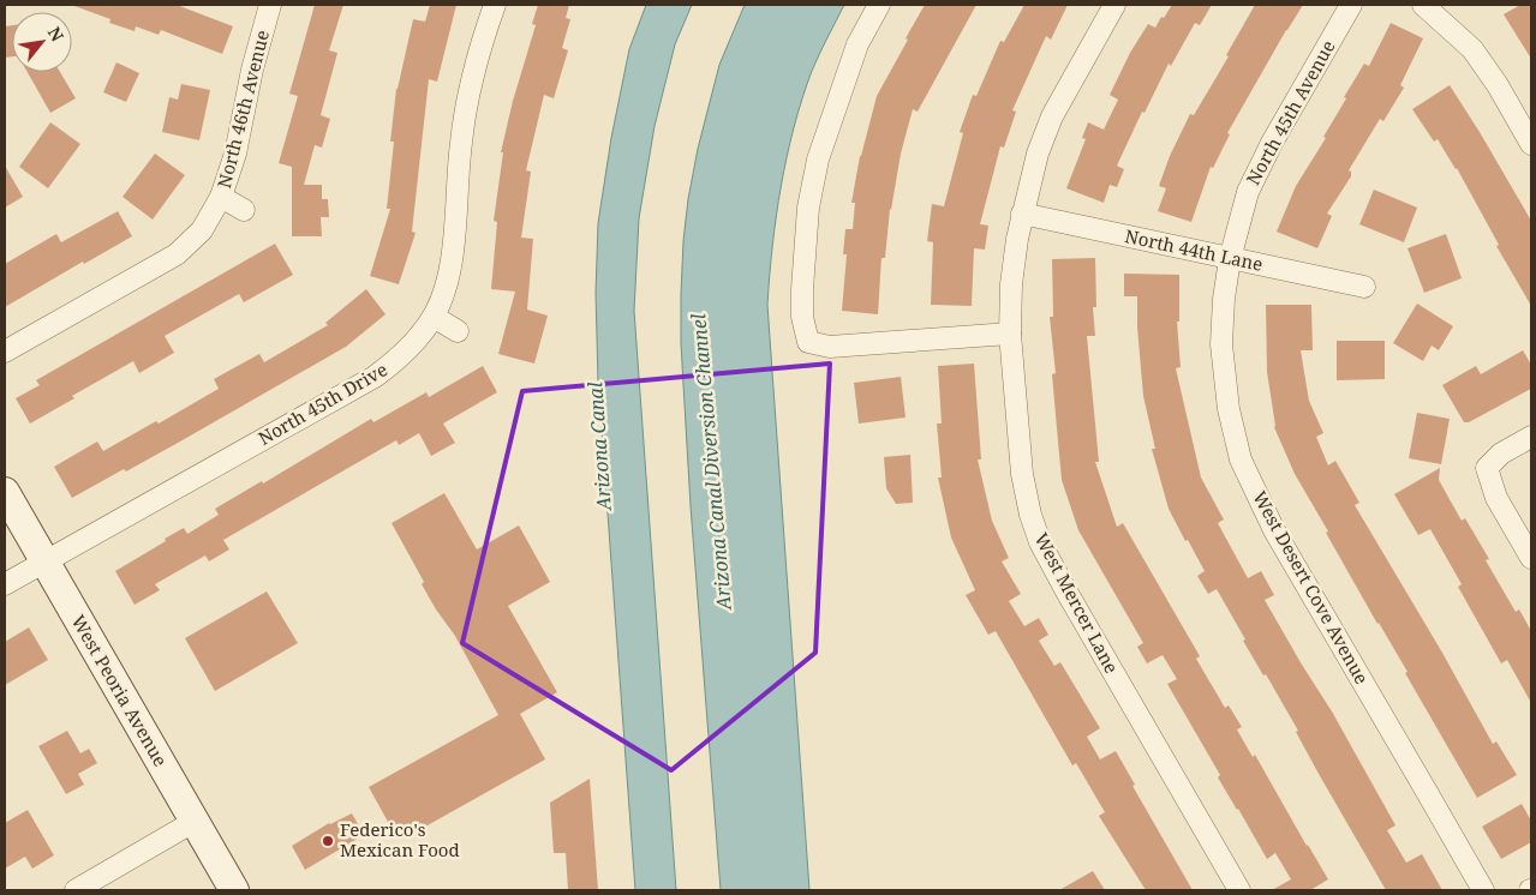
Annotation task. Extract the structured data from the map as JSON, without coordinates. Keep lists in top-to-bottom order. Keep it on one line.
{"streets":{"main road":["West Peoria Avenue"],"street":["North 46th Avenue","North 45th Avenue","North 44th Lane","North 45th Drive","West Desert Cove Avenue","West Mercer Lane"]},"crossings":[["North 45th Avenue","North 44th Lane"],["North 45th Avenue","West Desert Cove Avenue"],["North 44th Lane","West Desert Cove Avenue"],["North 44th Lane","West Mercer Lane"],["North 45th Drive","West Peoria Avenue"]],"water":["Arizona Canal","Arizona Canal Diversion Channel"],"places":["Federico's Mexican Food"],"north":"top right"}
